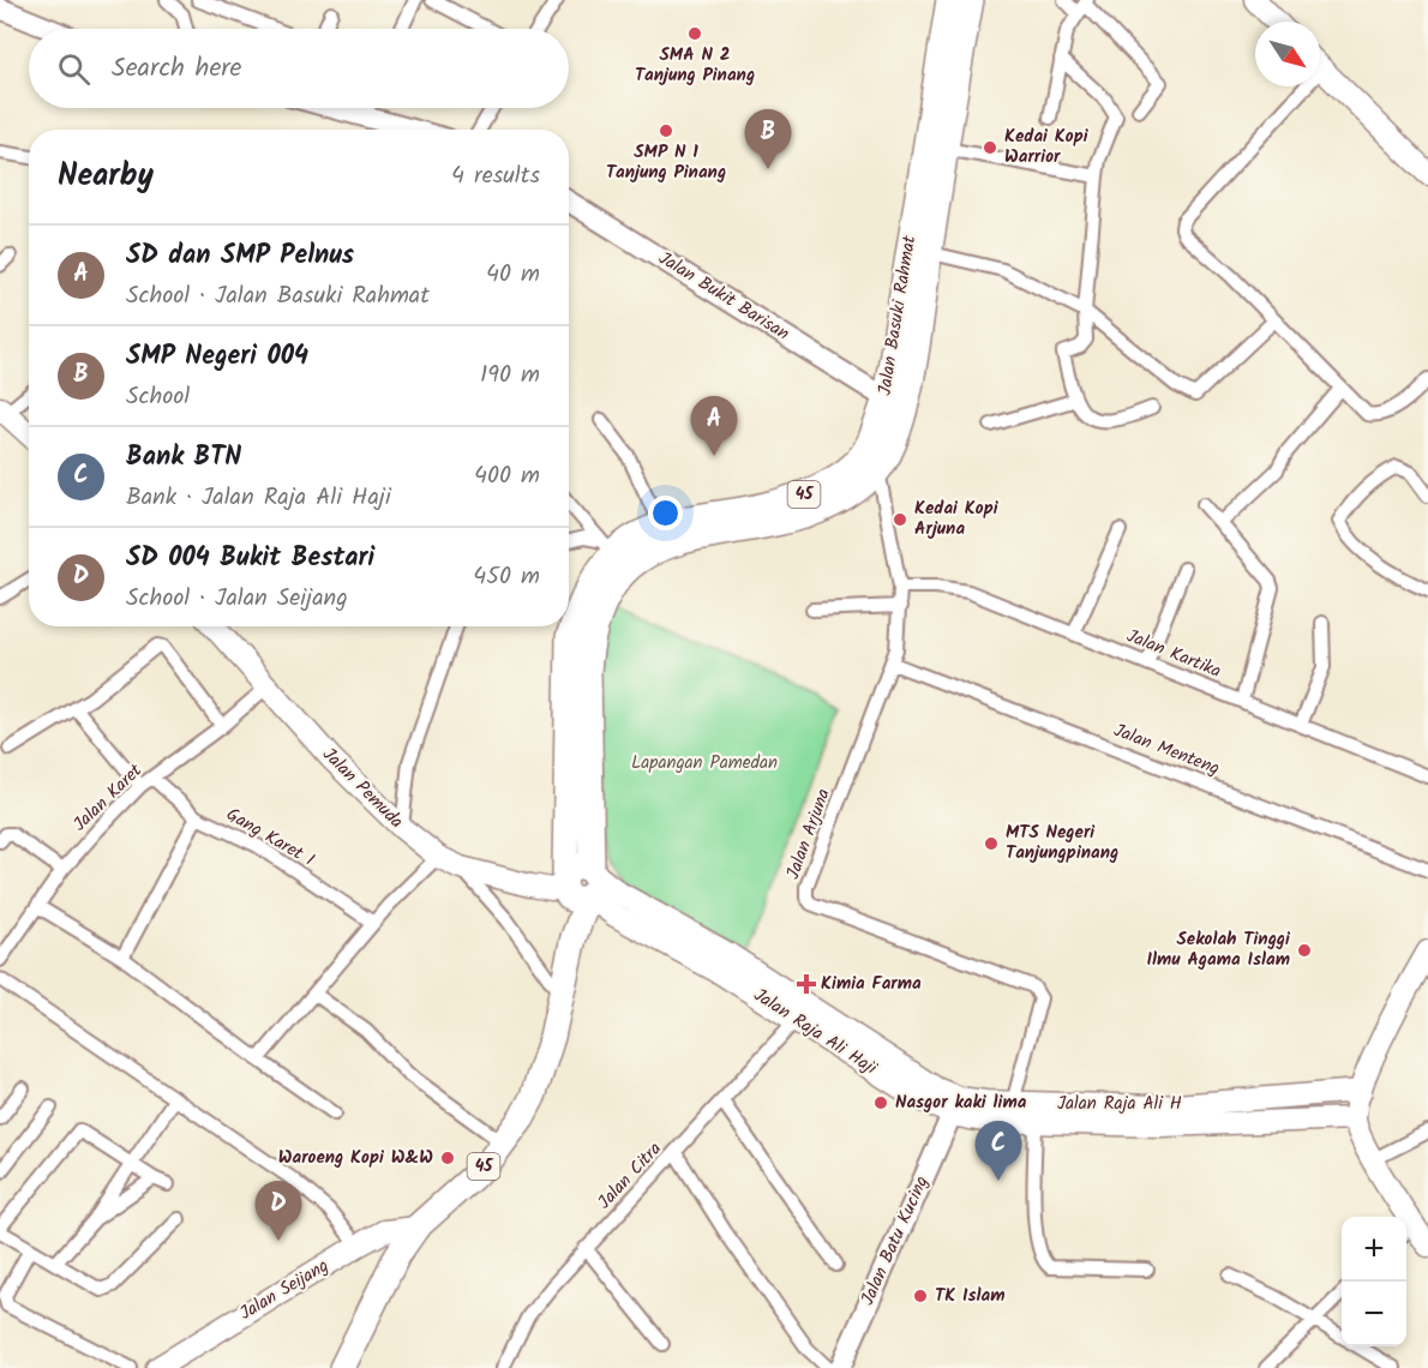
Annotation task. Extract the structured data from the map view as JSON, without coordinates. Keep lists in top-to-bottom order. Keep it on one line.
{"streets":{"highway":["Jalan Basuki Rahmat","45"],"main road":["Jalan Pemuda","Jalan Raja Ali Haji","Jalan Raja Ali H","Jalan Seijang"],"street":["Jalan Bukit Barisan","Jalan Kartika","Jalan Menteng","Jalan Karet","Jalan Arjuna","Gang Karet I","Jalan Citra","Jalan Batu Kucing"]},"crossings":[["Jalan Bukit Barisan","Jalan Basuki Rahmat"],["Jalan Basuki Rahmat","45"],["Jalan Basuki Rahmat","Jalan Pemuda"],["Jalan Basuki Rahmat","Jalan Arjuna"],["Jalan Basuki Rahmat","Jalan Raja Ali Haji"],["Jalan Basuki Rahmat","Jalan Raja Ali H"],["45","Jalan Pemuda"],["45","Jalan Raja Ali Haji"],["45","Jalan Raja Ali H"],["45","Jalan Seijang"],["Jalan Kartika","Jalan Arjuna"],["Jalan Menteng","Jalan Arjuna"],["Jalan Pemuda","Jalan Karet"],["Jalan Karet","Gang Karet I"],["Jalan Arjuna","Jalan Raja Ali H"],["Jalan Raja Ali Haji","Jalan Raja Ali H"],["Jalan Raja Ali Haji","Jalan Citra"],["Jalan Raja Ali Haji","Jalan Batu Kucing"]],"parks":["Lapangan Pamedan"],"places":{"other":["SMA N 2 Tanjung Pinang","SMP N 1 Tanjung Pinang","Kedai Kopi Warrior","Kedai Kopi Arjuna","MTS Negeri Tanjungpinang","Sekolah Tinggi Ilmu Agama Islam","Nasgor kaki lima","Waroeng Kopi W&W","TK Islam"],"health":["Kimia Farma"]},"north":"bottom right","page":{"search":"Search here","pins":["B","A","C","D"],"heading":["Nearby","4 results"],"list":[{"mark":"A","name":"SD dan SMP Pelnus","note":"School · Jalan Basuki Rahmat","value":"40 m"},{"mark":"B","name":"SMP Negeri 004","note":"School","value":"190 m"},{"mark":"C","name":"Bank BTN","note":"Bank · Jalan Raja Ali Haji","value":"400 m"},{"mark":"D","name":"SD 004 Bukit Bestari","note":"School · Jalan Seijang","value":"450 m"}],"map_buttons":["+","−"]}}
